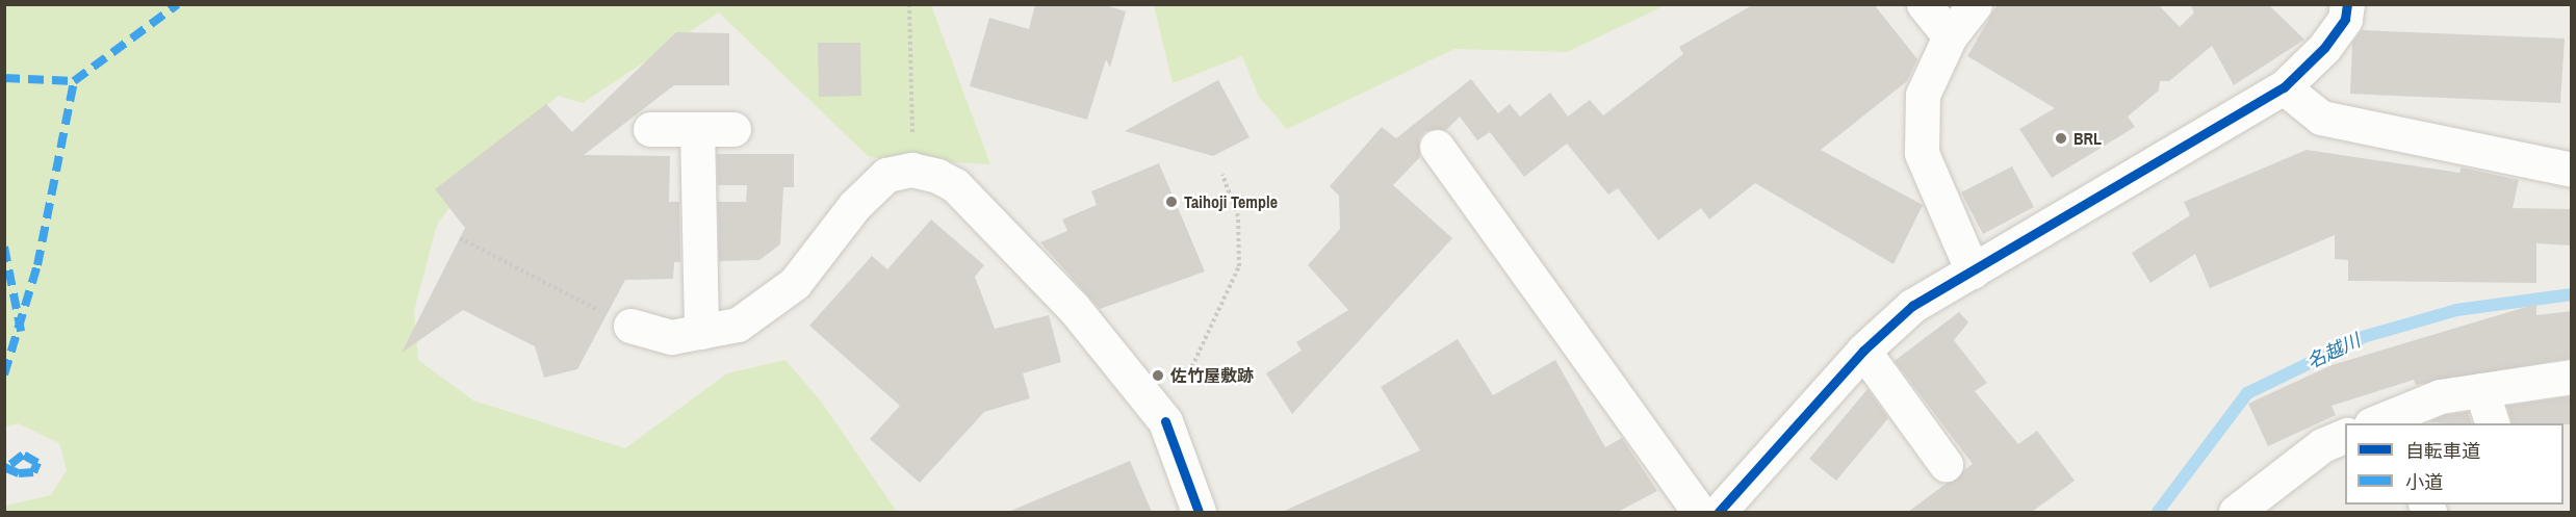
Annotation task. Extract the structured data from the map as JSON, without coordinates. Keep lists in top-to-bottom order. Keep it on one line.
{"water":["名越川"],"places":["BRL","Taihoji Temple","佐竹屋敷跡"],"legend":["自転車道","小道"]}
